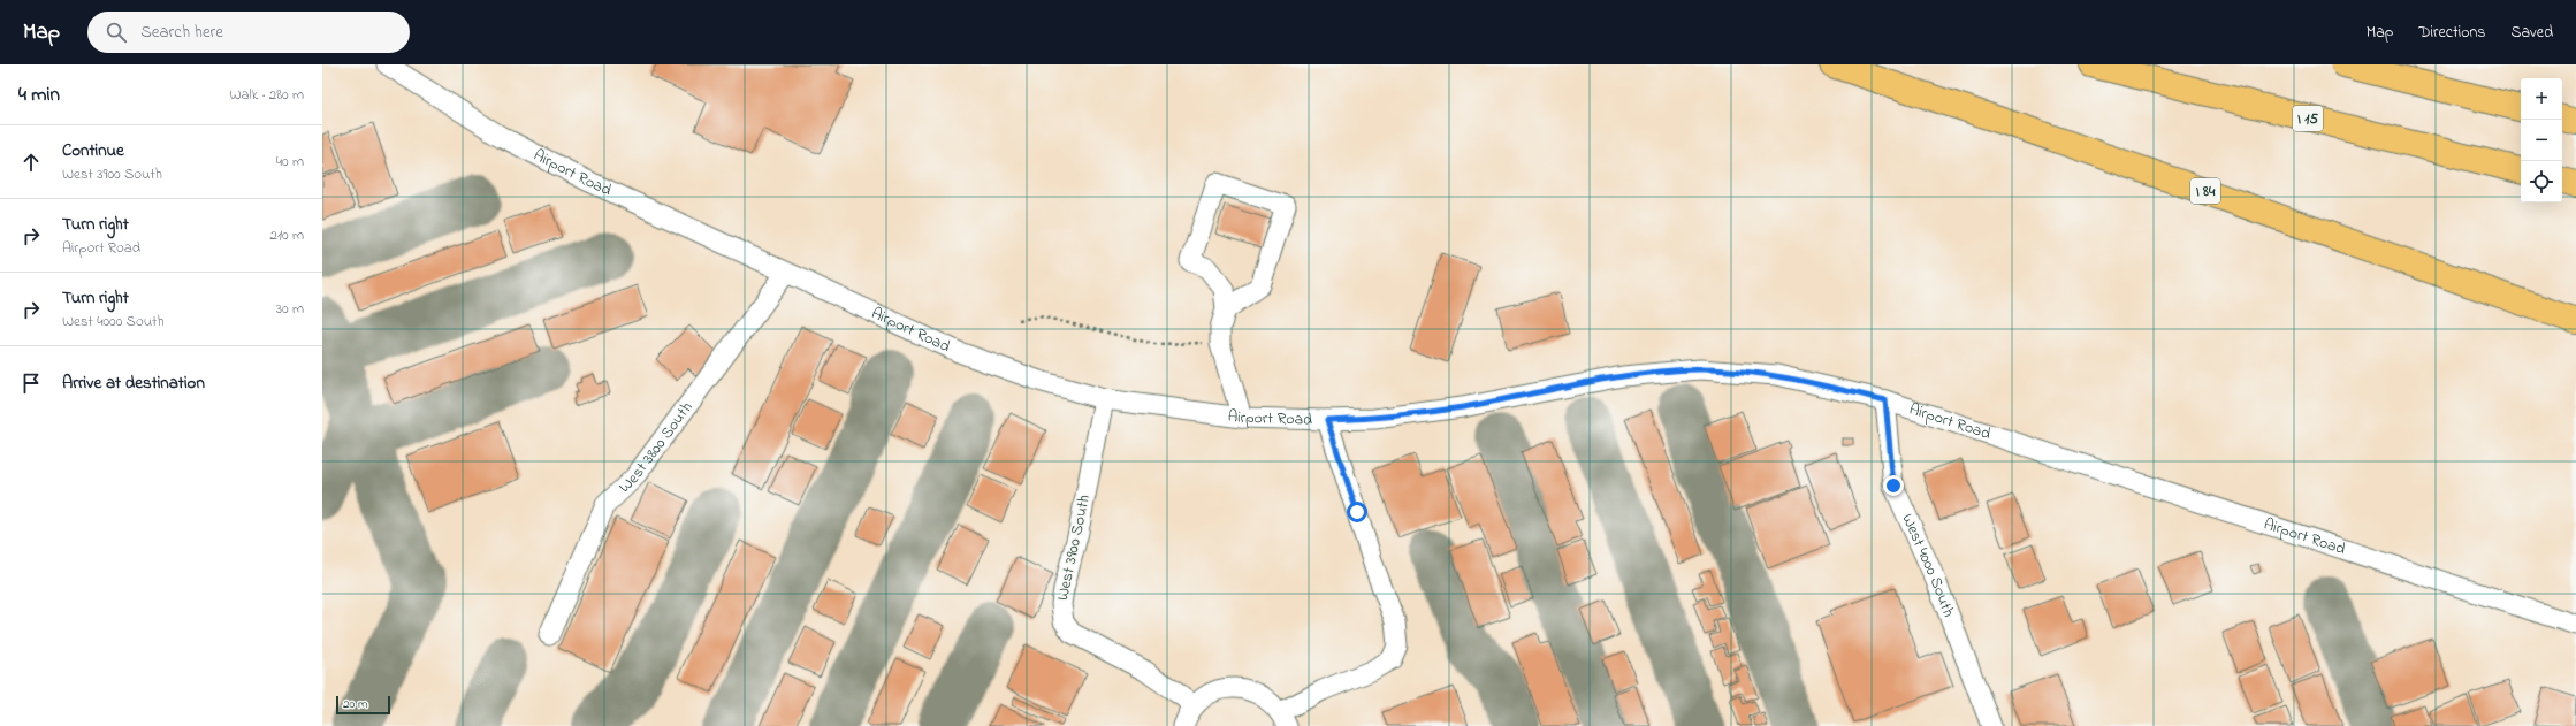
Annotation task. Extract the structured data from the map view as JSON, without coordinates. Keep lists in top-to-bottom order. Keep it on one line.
{"streets":{"highway":["I 15","I 84"],"street":["Airport Road","West 3800 South","West 3900 South","West 4000 South"]},"crossings":[["Airport Road","West 3800 South"],["Airport Road","West 3900 South"],["Airport Road","West 4000 South"]],"scale_bar":"20 m","page":{"header":"Map","search":"Search here","nav":["Map","Directions","Saved"],"heading":["4 min","Walk · 280 m"],"map_buttons":["+","−"],"list":[["Continue","West 3900 South","40 m"],["Turn right","Airport Road","210 m"],["Turn right","West 4000 South","30 m"],"Arrive at destination"],"scale":"20 m"}}
